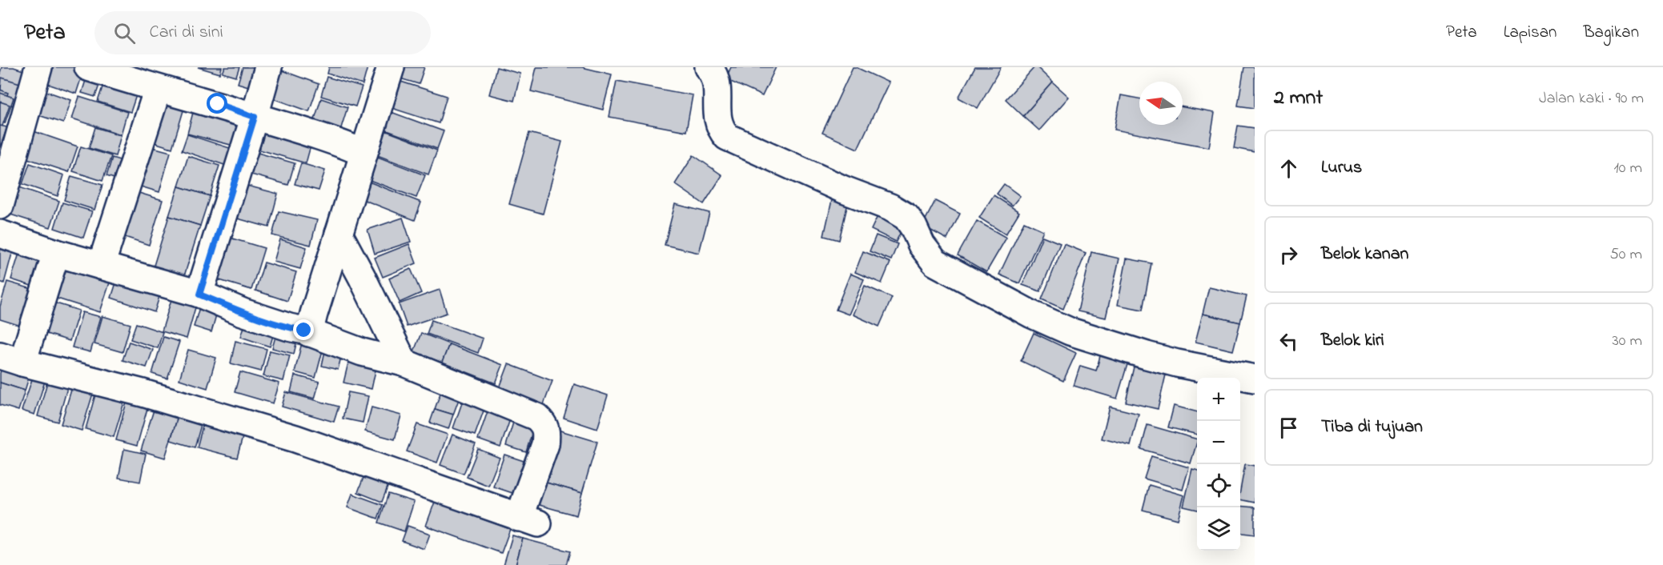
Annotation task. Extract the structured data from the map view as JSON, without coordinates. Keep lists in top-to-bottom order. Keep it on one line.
{"north":"left","page":{"header":"Peta","search":"Cari di sini","nav":["Peta","Lapisan","Bagikan"],"heading":["2 mnt","Jalan kaki · 90 m"],"list":[["Lurus","10 m"],["Belok kanan","50 m"],["Belok kiri","30 m"],"Tiba di tujuan"],"map_buttons":["+","−"]}}
